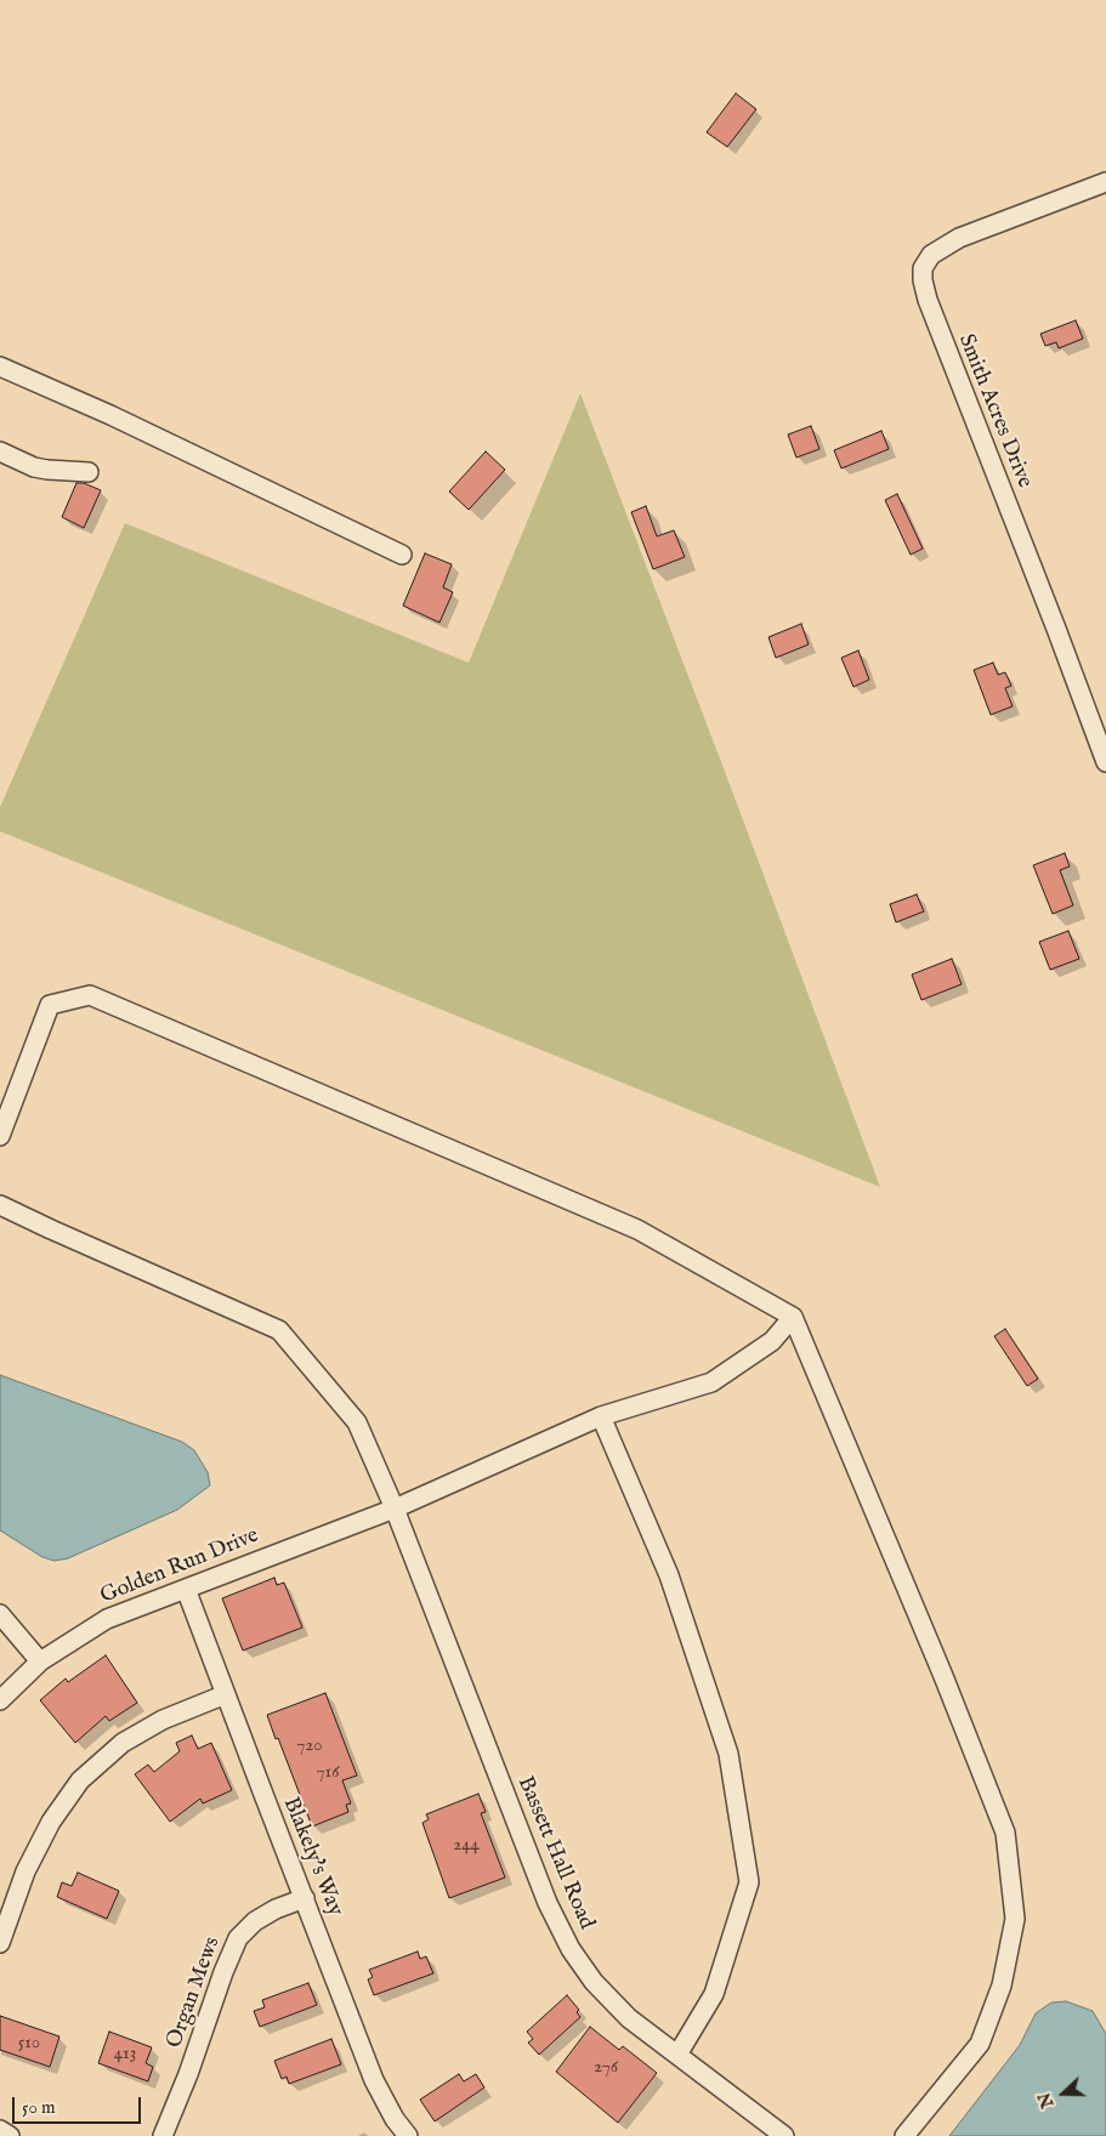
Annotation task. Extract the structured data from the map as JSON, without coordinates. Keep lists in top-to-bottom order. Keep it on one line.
{"streets":{"street":["Smith Acres Drive","Golden Run Drive","Bassett Hall Road","Blakely's Way","Organ Mews"]},"crossings":[["Golden Run Drive","Bassett Hall Road"],["Golden Run Drive","Blakely's Way"],["Blakely's Way","Organ Mews"]],"house_numbers":["720","716","244","510","413","276"],"scale_bar":"50 m","north":"left"}
